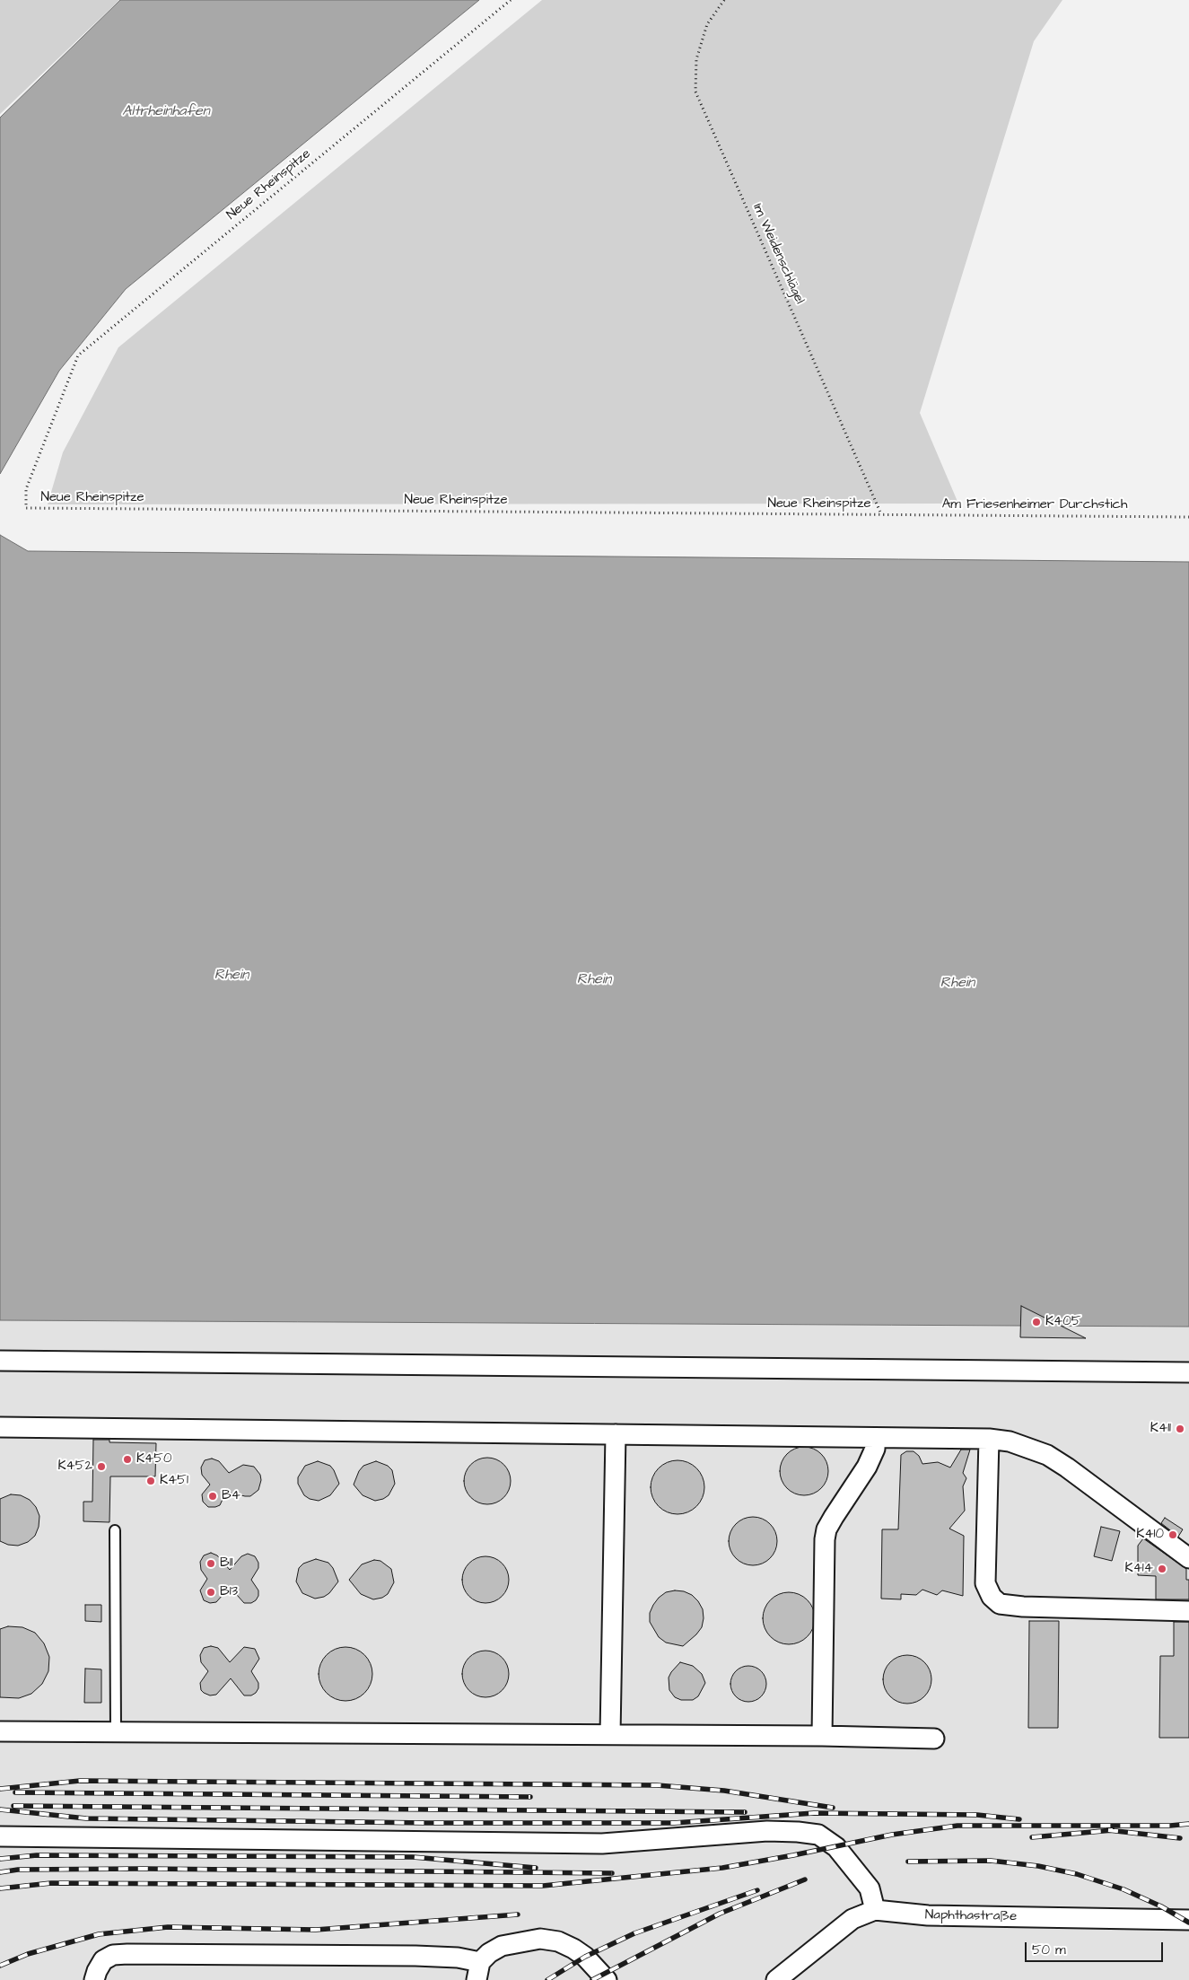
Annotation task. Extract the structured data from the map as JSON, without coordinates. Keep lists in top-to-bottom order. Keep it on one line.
{"streets":{"street":["Naphthastraße"],"path":["Neue Rheinspitze","Im Weidenschlägel","Am Friesenheimer Durchstich"]},"crossings":[["Neue Rheinspitze","Im Weidenschlägel"],["Neue Rheinspitze","Am Friesenheimer Durchstich"],["Im Weidenschlägel","Am Friesenheimer Durchstich"]],"water":["Altrheinhafen","Rhein"],"places":["K405","K411","K450","K452","K451","B4","K410","B11","K414","B13"],"scale_bar":"50 m"}
